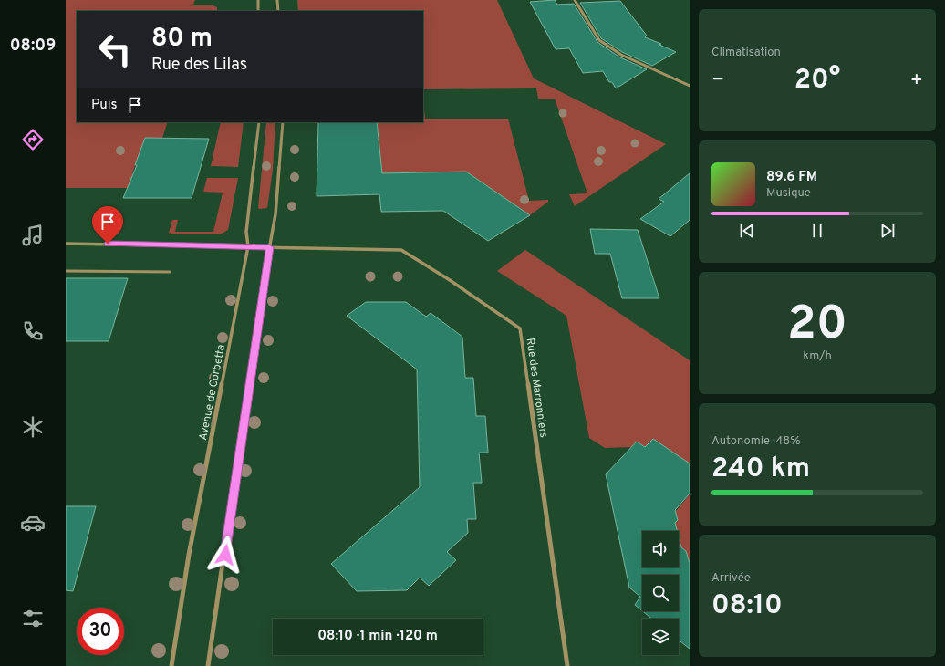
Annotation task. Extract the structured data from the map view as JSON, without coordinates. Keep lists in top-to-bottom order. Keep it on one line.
{"streets":{"street":["Rue des Marronniers","Avenue de Corbetta"]},"crossings":[["Rue des Marronniers","Avenue de Corbetta"]],"page":{"tabs":"08:09","tile":["Climatisation",["20","km/h"],["Autonomie · 48%","240 km"],["Arrivée","08:10"]],"turn":["80 m","Rue des Lilas"],"heat":["−","20°","+"],"then":"Puis","song":["89.6 FM","Musique"],"limit":"30","trip":"08:10 · 1 min · 120 m"}}
